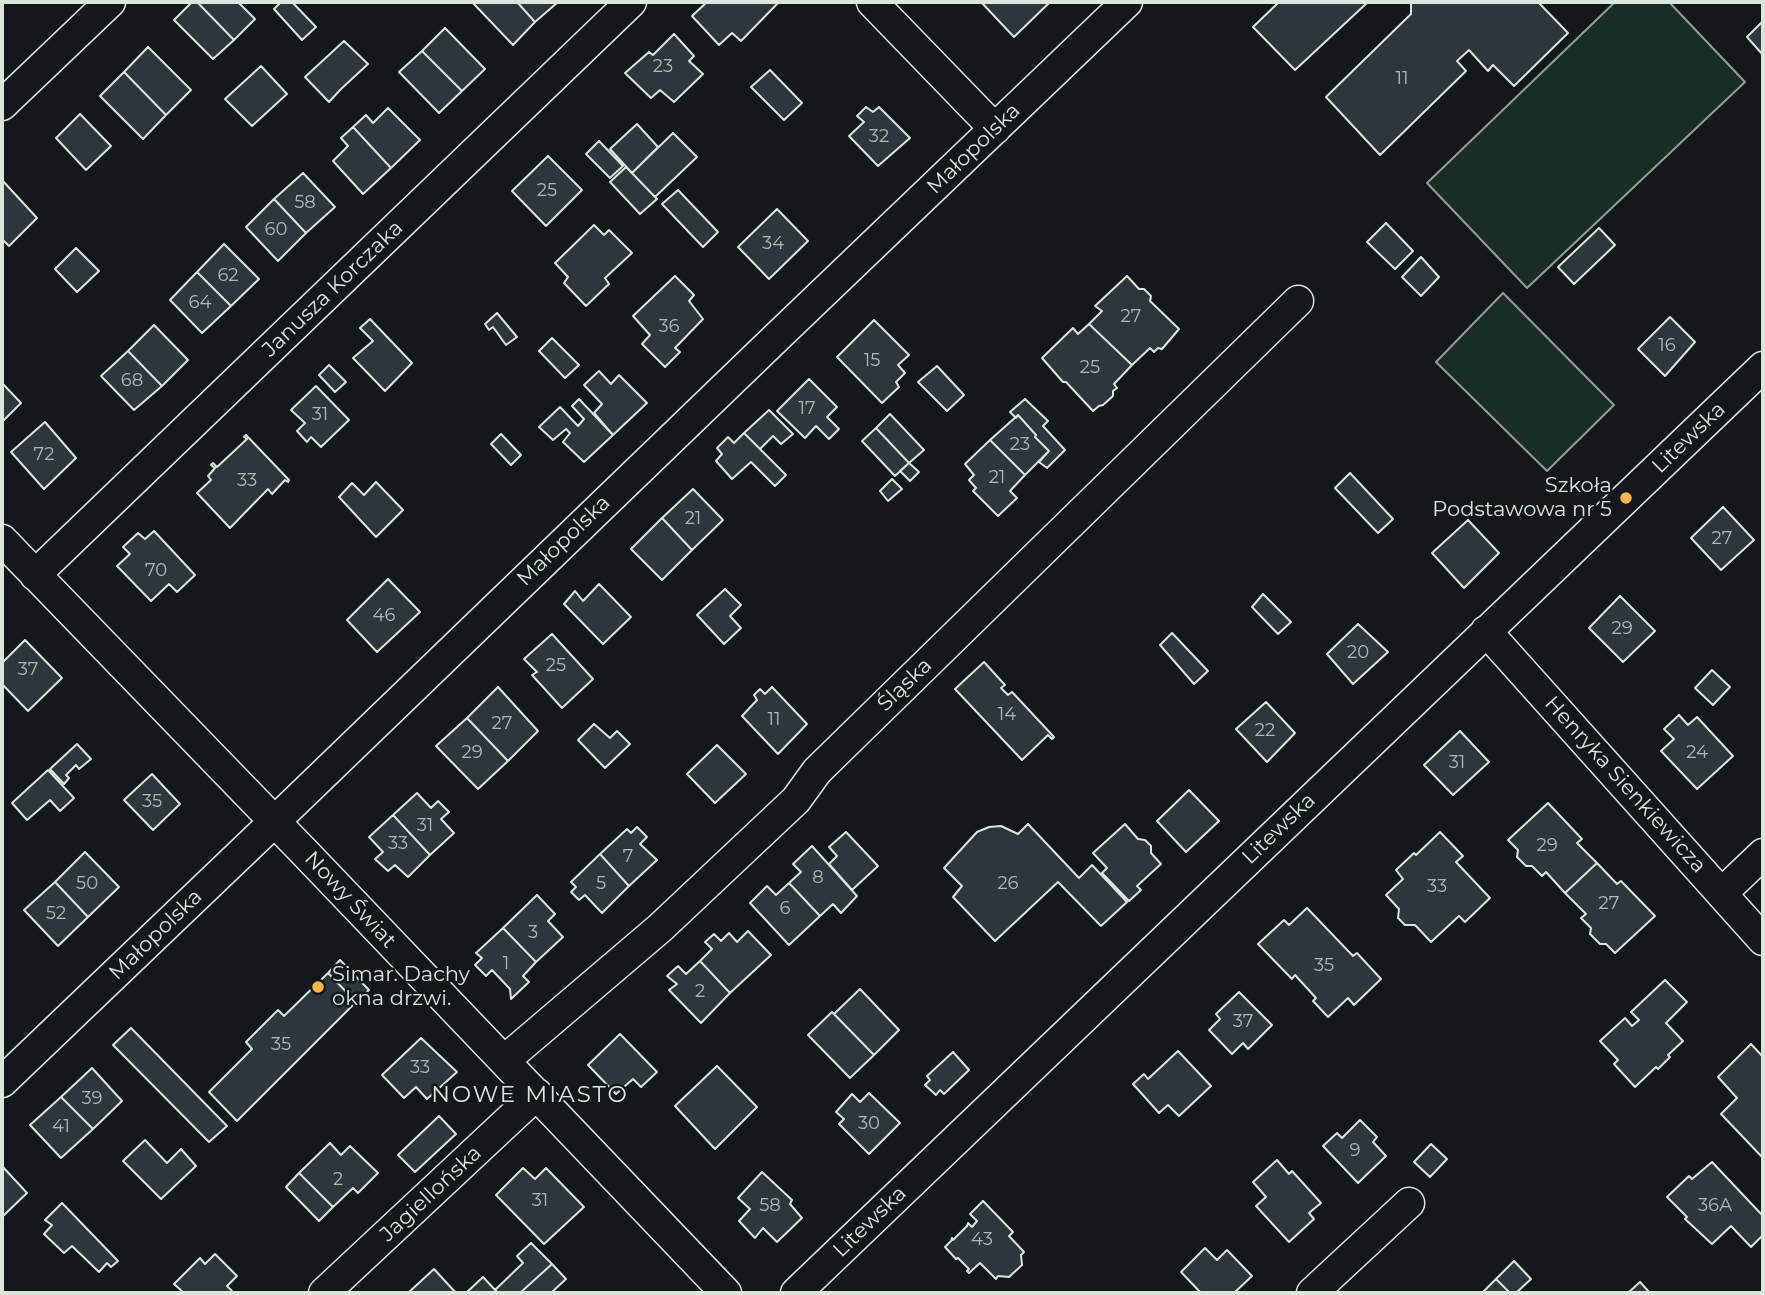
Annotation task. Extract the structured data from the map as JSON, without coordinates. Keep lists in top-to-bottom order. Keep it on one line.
{"streets":{"street":["Małopolska","Janusza Korczaka","Litewska","Śląska","Henryka Sienkiewicza","Nowy Świat","Jagiellońska"]},"crossings":[["Małopolska","Nowy Świat"],["Janusza Korczaka","Nowy Świat"],["Litewska","Henryka Sienkiewicza"],["Śląska","Nowy Świat"],["Nowy Świat","Jagiellońska"]],"districts":["NOWE MIASTO"],"places":["Szkoła Podstawowa nr 5","Simar. Dachy okna drzwi."],"house_numbers":["23","11","32","25","58","60","34","62","64","27","36","16","15","25","68","17","31","23","72","21","33","21","27","70","46","29","20","25","37","14","11","27","22","29","24","31","35","31","33","29","7","8","50","5","26","33","27","6","52","3","1","35","2","37","35","33","39","30","41","9","2","31","58","36A","43"]}
